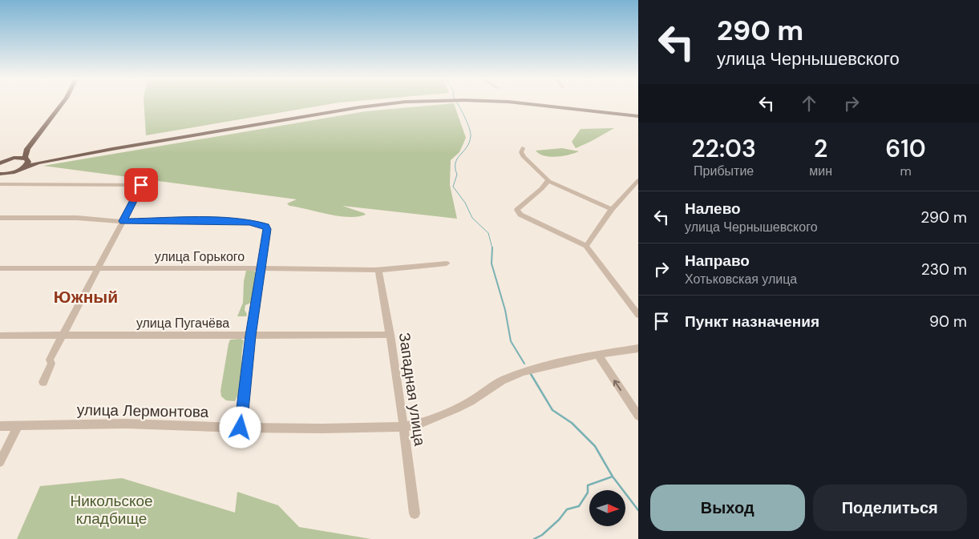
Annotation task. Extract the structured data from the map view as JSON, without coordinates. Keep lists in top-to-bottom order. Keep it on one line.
{"streets":{"street":["улица Горького","улица Пугачёва","Западная улица","улица Лермонтова"]},"crossings":[["улица Горького","Западная улица"],["улица Пугачёва","Западная улица"],["Западная улица","улица Лермонтова"]],"districts":["Южный"],"parks":["Никольское кладбище"],"north":"right","page":{"turn":["290 m","улица Чернышевского"],"eta":["22:03","Прибытие","2","мин","610","m"],"list":[{"name":"Налево","note":"улица Чернышевского","value":"290 m"},{"name":"Направо","note":"Хотьковская улица","value":"230 m"},{"name":"Пункт назначения","value":"90 m"}],"buttons":["Выход","Поделиться"]}}
